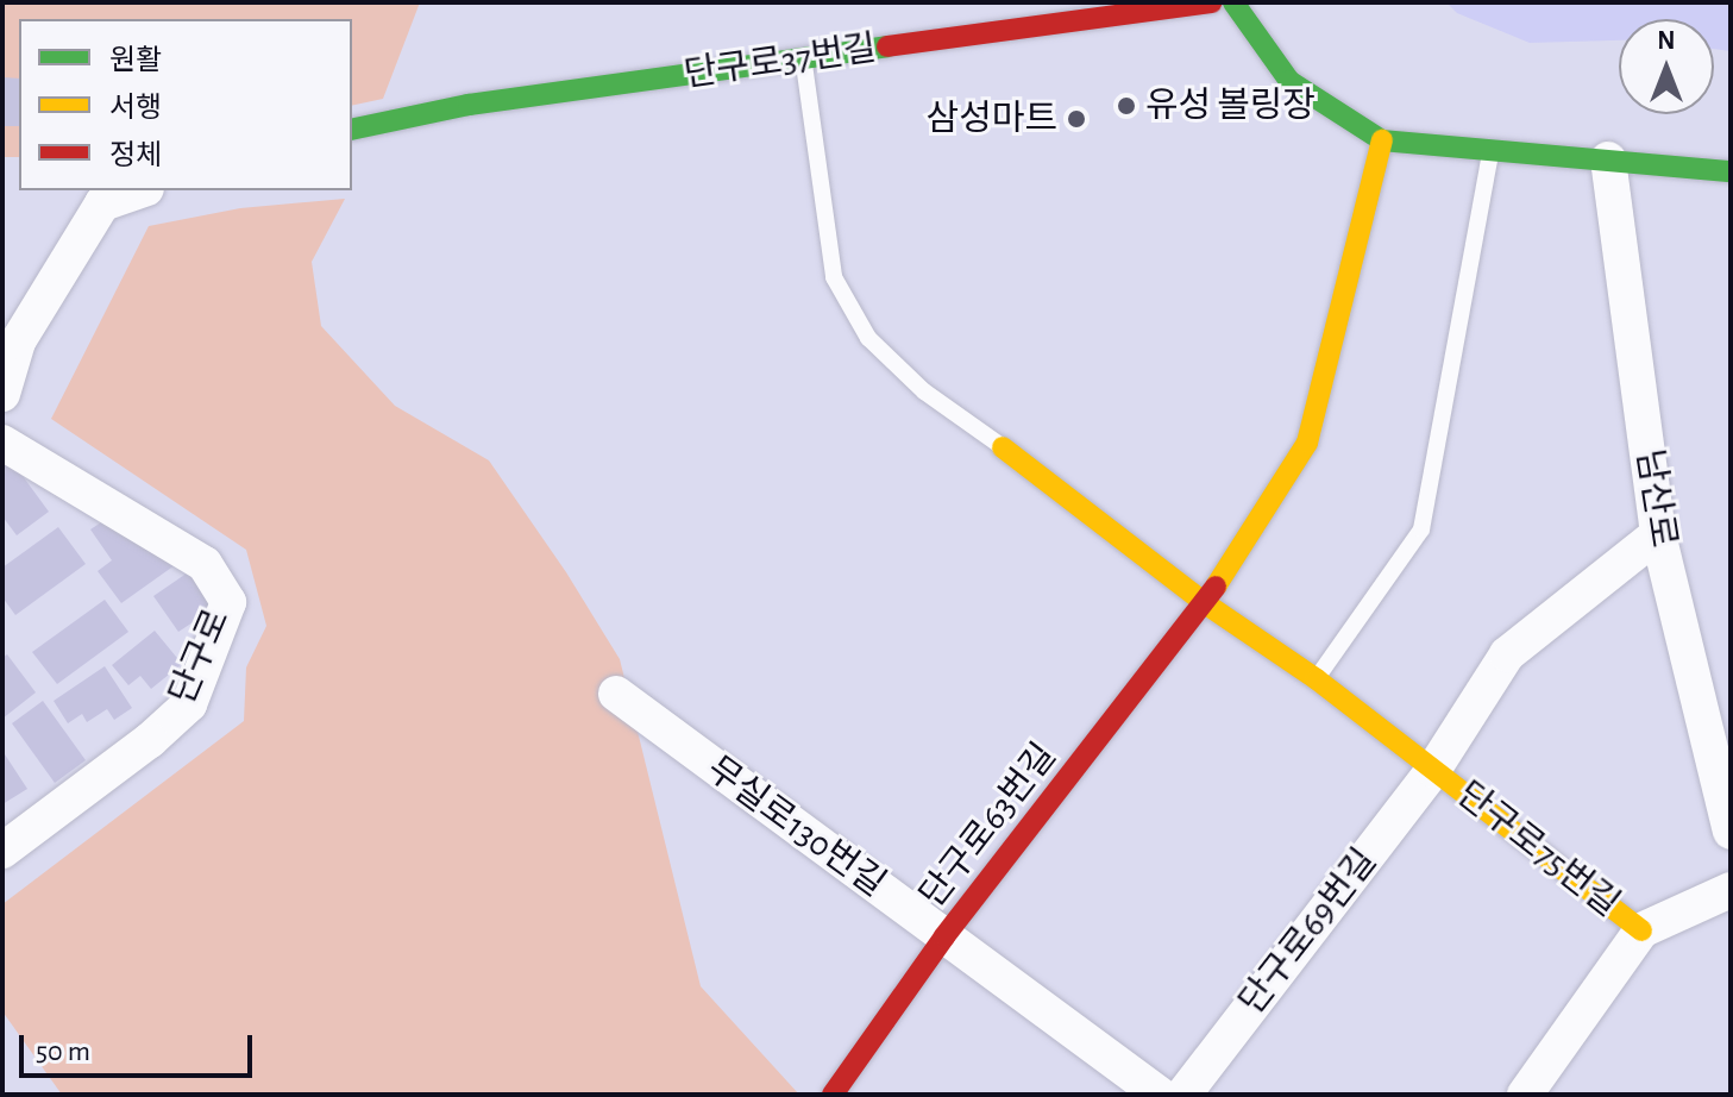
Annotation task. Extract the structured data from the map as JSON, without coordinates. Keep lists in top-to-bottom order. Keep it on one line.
{"streets":{"street":["단구로37번길","남산로","단구로","단구로63번길","무실로130번길","단구로75번길","단구로69번길"]},"crossings":[["남산로","단구로69번길"],["단구로63번길","무실로130번길"],["단구로75번길","단구로69번길"]],"places":["유성 볼링장","삼성마트"],"legend":["원활","서행","정체"],"scale_bar":"50 m","north":"top"}
